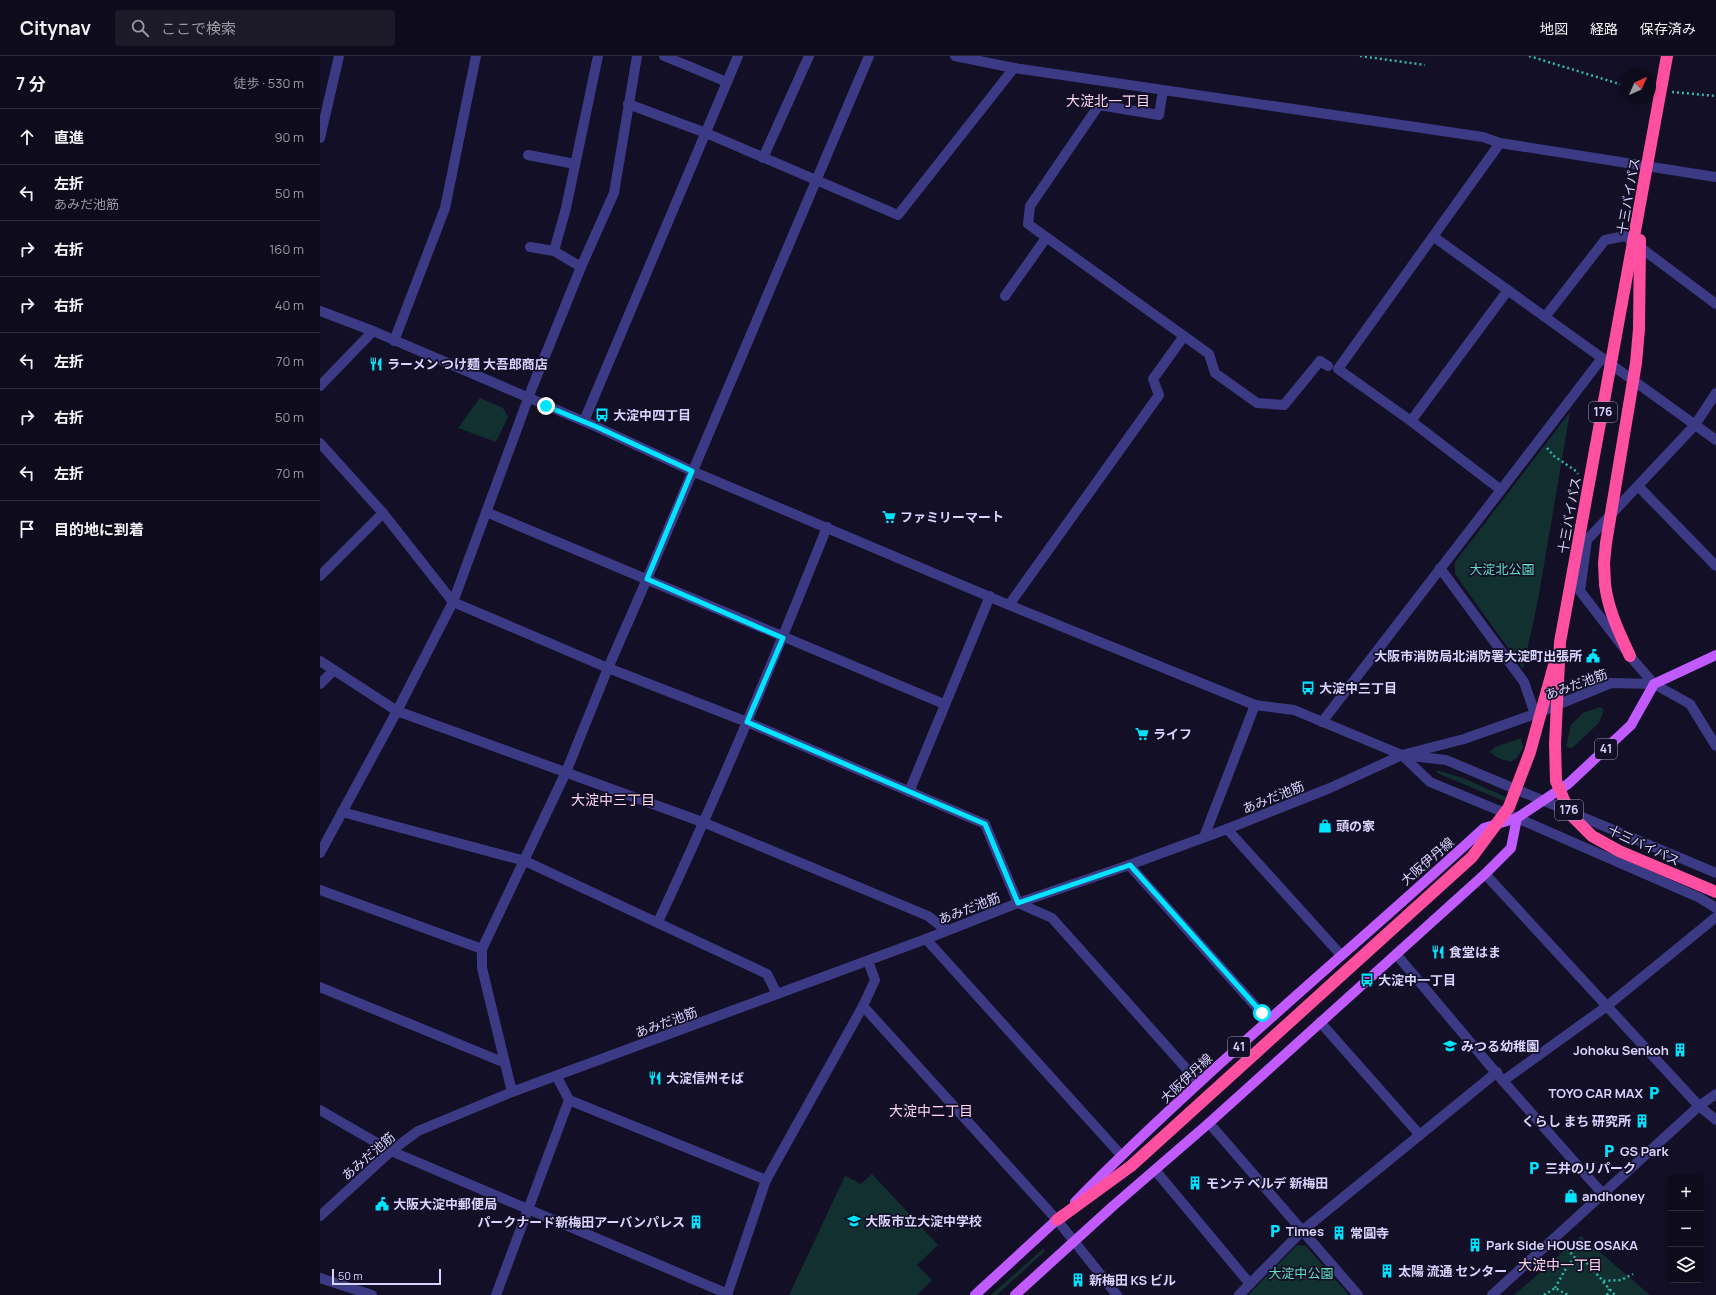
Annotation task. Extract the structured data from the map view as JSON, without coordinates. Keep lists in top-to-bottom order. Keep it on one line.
{"streets":{"highway":["十三バイパス","176"],"main road":["41","大阪伊丹線"],"street":["あみだ池筋"]},"crossings":[["あみだ池筋","大阪伊丹線"]],"districts":["大淀北一丁目","大淀中三丁目","大淀中二丁目","大淀中一丁目"],"parks":["大淀北公園","大淀中公園"],"places":{"restaurant":["ラーメン つけ麺 大吾郎商店","食堂はま","大淀信州そば"],"bus stop":["大淀中四丁目","大淀中三丁目","大淀中一丁目"],"supermarket":["ファミリーマート","ライフ"],"public building":["大阪市消防局北消防署大淀町出張所","大阪大淀中郵便局"],"shop":["頭の家","andhoney"],"school or university":["みつる幼稚園","大阪市立大淀中学校"],"building":["Johoku Senkoh","くらし まち 研究所","モンテ ベルデ 新梅田","パークナード新梅田アーバンパレス","常圓寺","Park Side HOUSE OSAKA","太陽 流通 センター","新梅田 KS ビル"],"parking":["TOYO CAR MAX","GS Park","三井のリパーク","Times"]},"scale_bar":"50 m","north":"top right","page":{"header":"Citynav","search":"ここで検索","nav":["地図","経路","保存済み"],"heading":["7 分","徒歩 · 530 m"],"list":[["直進","90 m"],["左折","あみだ池筋","50 m"],["右折","160 m"],["右折","40 m"],["左折","70 m"],["右折","50 m"],["左折","70 m"],"目的地に到着"],"map_buttons":["+","−"],"scale":"50 m"}}
